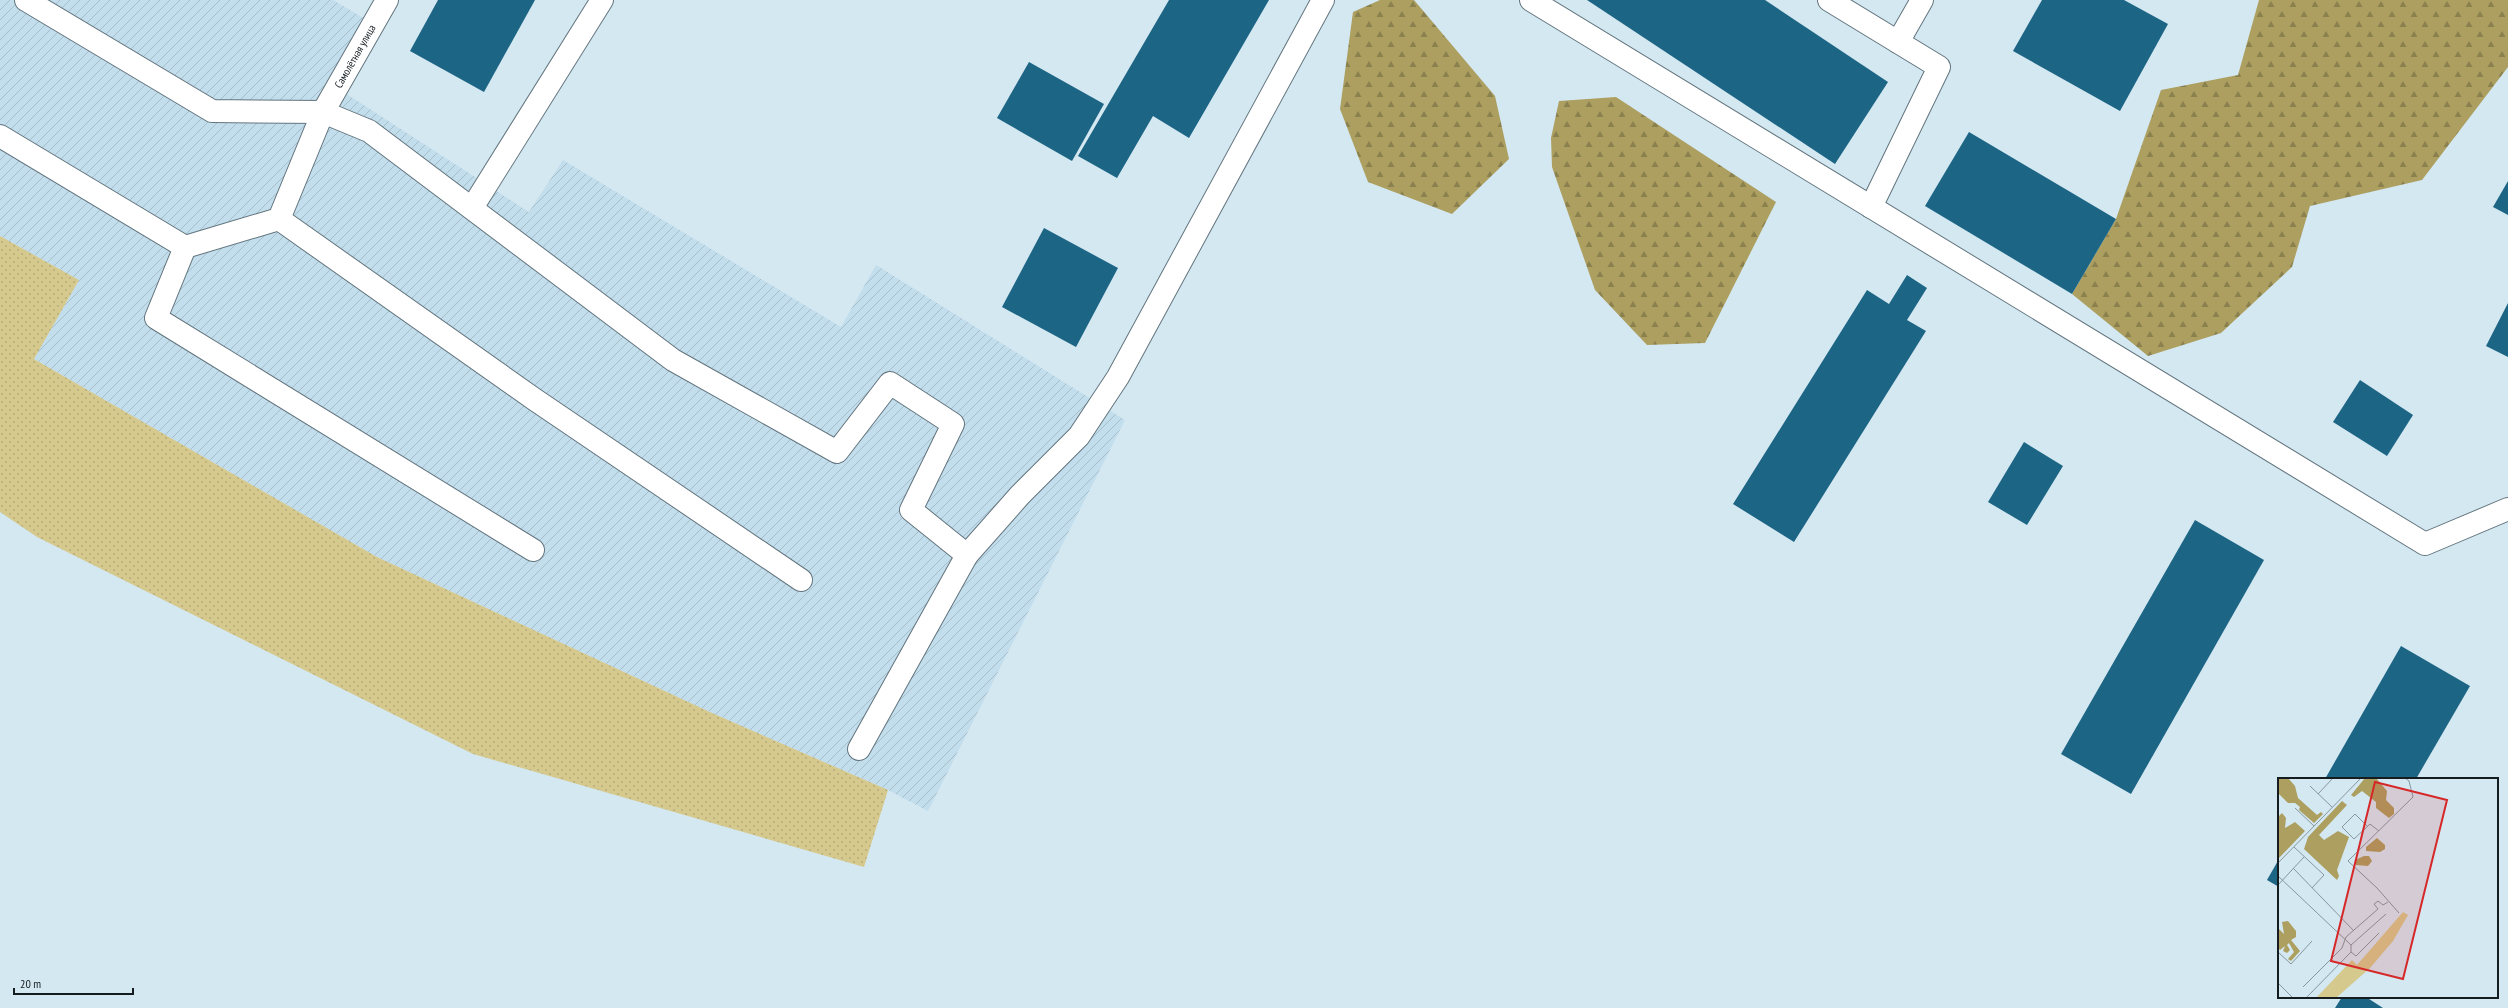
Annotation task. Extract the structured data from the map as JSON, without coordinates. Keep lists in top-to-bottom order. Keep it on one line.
{"streets":{"street":["Самолётная улица"]},"scale_bar":"20 m"}
